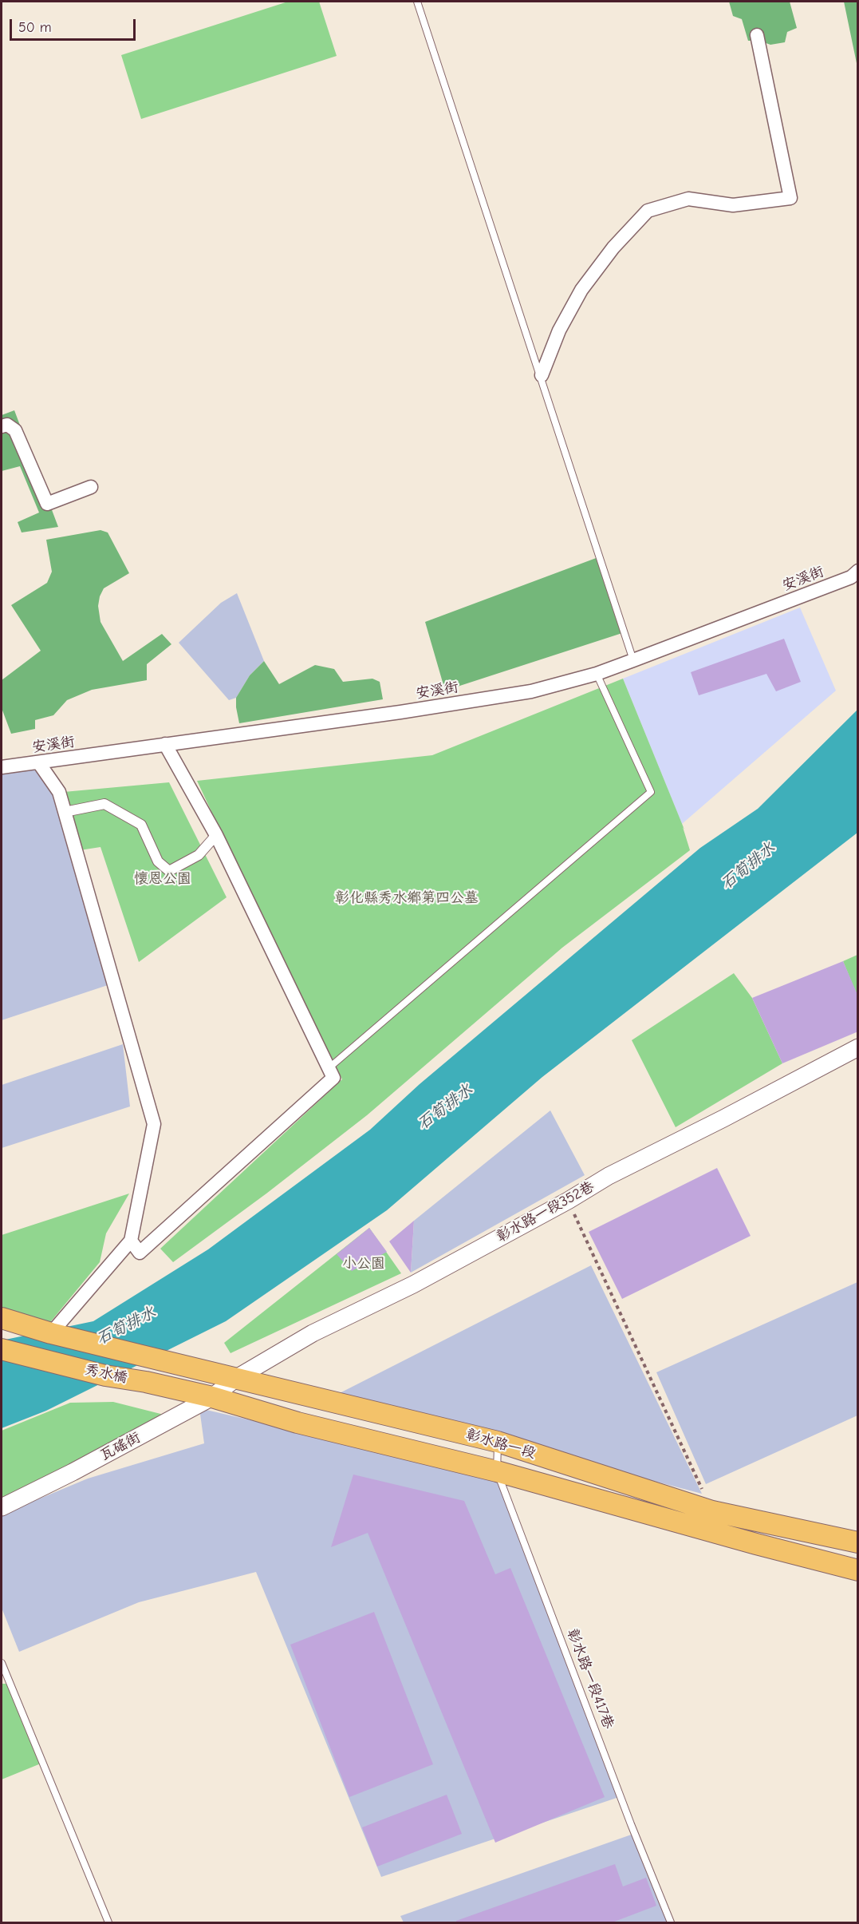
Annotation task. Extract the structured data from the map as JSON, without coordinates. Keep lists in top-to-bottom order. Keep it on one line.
{"streets":{"main road":["秀水橋","彰水路一段"],"street":["安溪街","彰水路一段352巷","瓦磘街"],"lane":["彰水路一段417巷"]},"crossings":[["彰水路一段352巷","彰水路一段"],["彰水路一段352巷","瓦磘街"],["秀水橋","彰水路一段"],["秀水橋","瓦磘街"],["彰水路一段","瓦磘街"],["彰水路一段","彰水路一段417巷"]],"water":["石筍排水"],"parks":["懷恩公園","彰化縣秀水鄉第四公墓","小公園"],"scale_bar":"50 m"}
